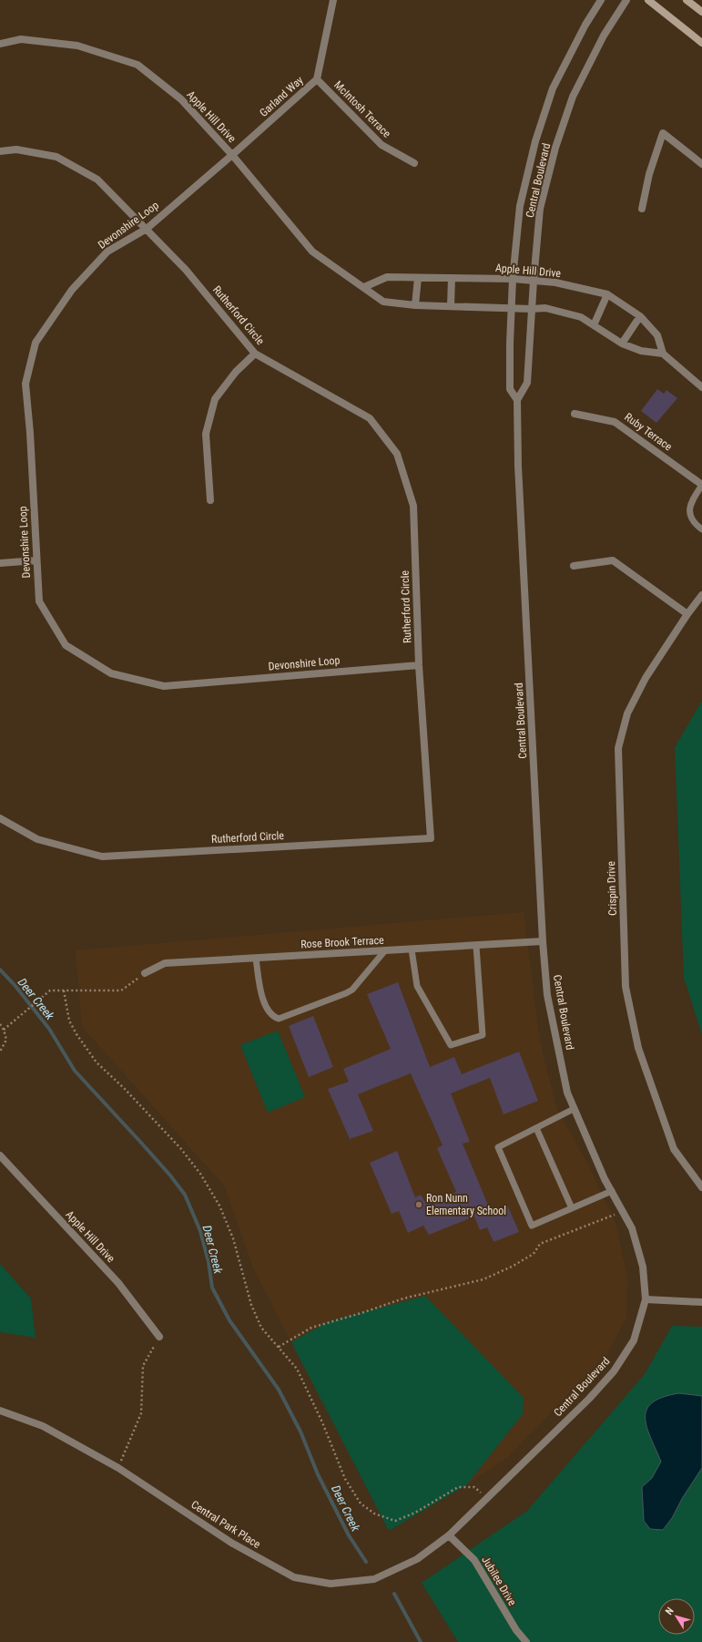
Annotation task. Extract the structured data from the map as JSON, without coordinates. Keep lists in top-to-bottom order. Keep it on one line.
{"streets":{"street":["Garland Way","McIntosh Terrace","Apple Hill Drive","Central Boulevard","Devonshire Loop","Rutherford Circle","Ruby Terrace","Crispin Drive","Rose Brook Terrace","Central Park Place","Jubilee Drive"]},"crossings":[["Garland Way","McIntosh Terrace"],["Garland Way","Apple Hill Drive"],["Garland Way","Devonshire Loop"],["Apple Hill Drive","Central Boulevard"],["Apple Hill Drive","Devonshire Loop"],["Central Boulevard","Rose Brook Terrace"],["Central Boulevard","Central Park Place"],["Central Boulevard","Jubilee Drive"],["Devonshire Loop","Rutherford Circle"],["Central Park Place","Jubilee Drive"]],"water":["Deer Creek"],"places":["Ron Nunn Elementary School"],"north":"top left"}
